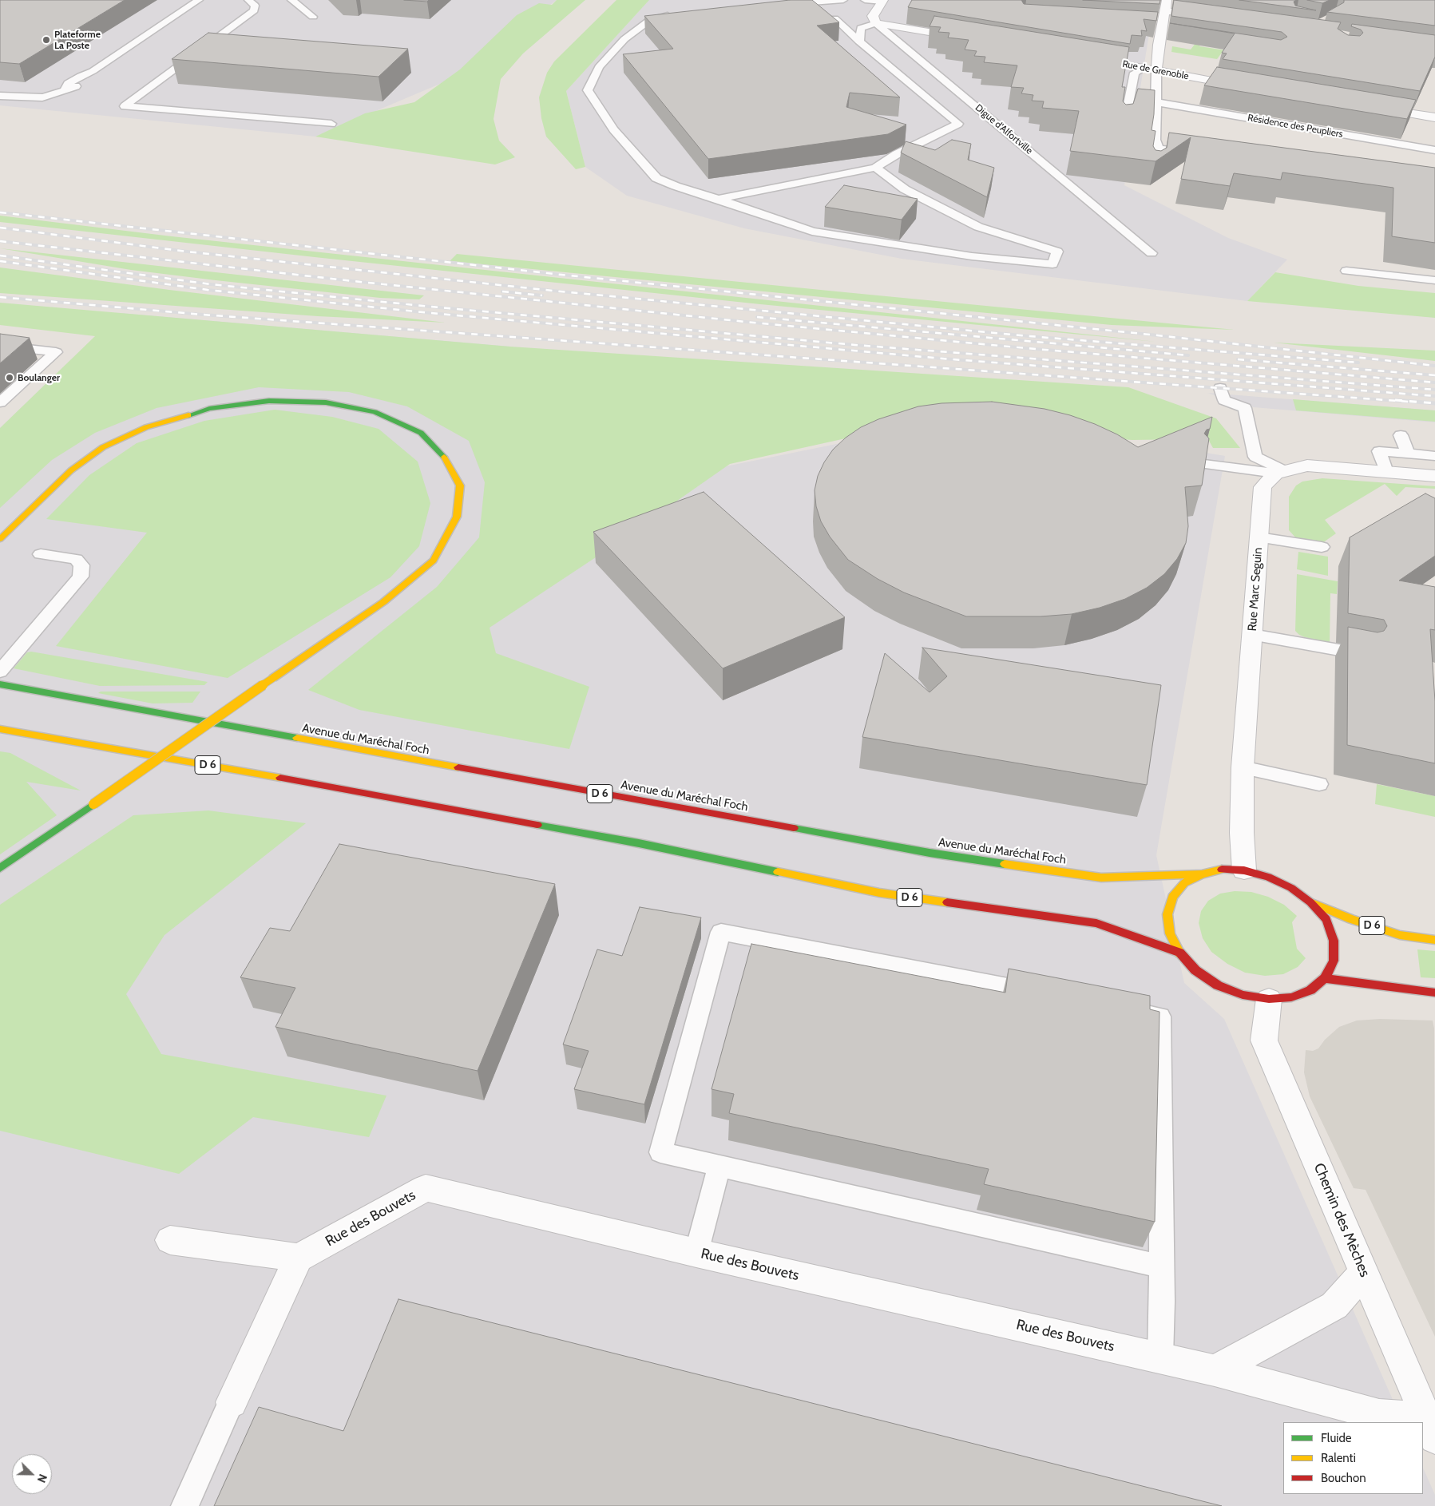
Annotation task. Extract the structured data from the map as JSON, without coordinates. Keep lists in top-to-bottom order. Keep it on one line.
{"streets":{"main road":["Avenue du Maréchal Foch","D 6"],"street":["Rue de Grenoble","Rue Marc Seguin","Rue des Bouvets","Chemin des Mèches"],"lane":["Résidence des Peupliers","Digue d'Alfortville"]},"places":["Plateforme La Poste","Boulanger"],"legend":["Fluide","Ralenti","Bouchon"],"north":"bottom right"}
